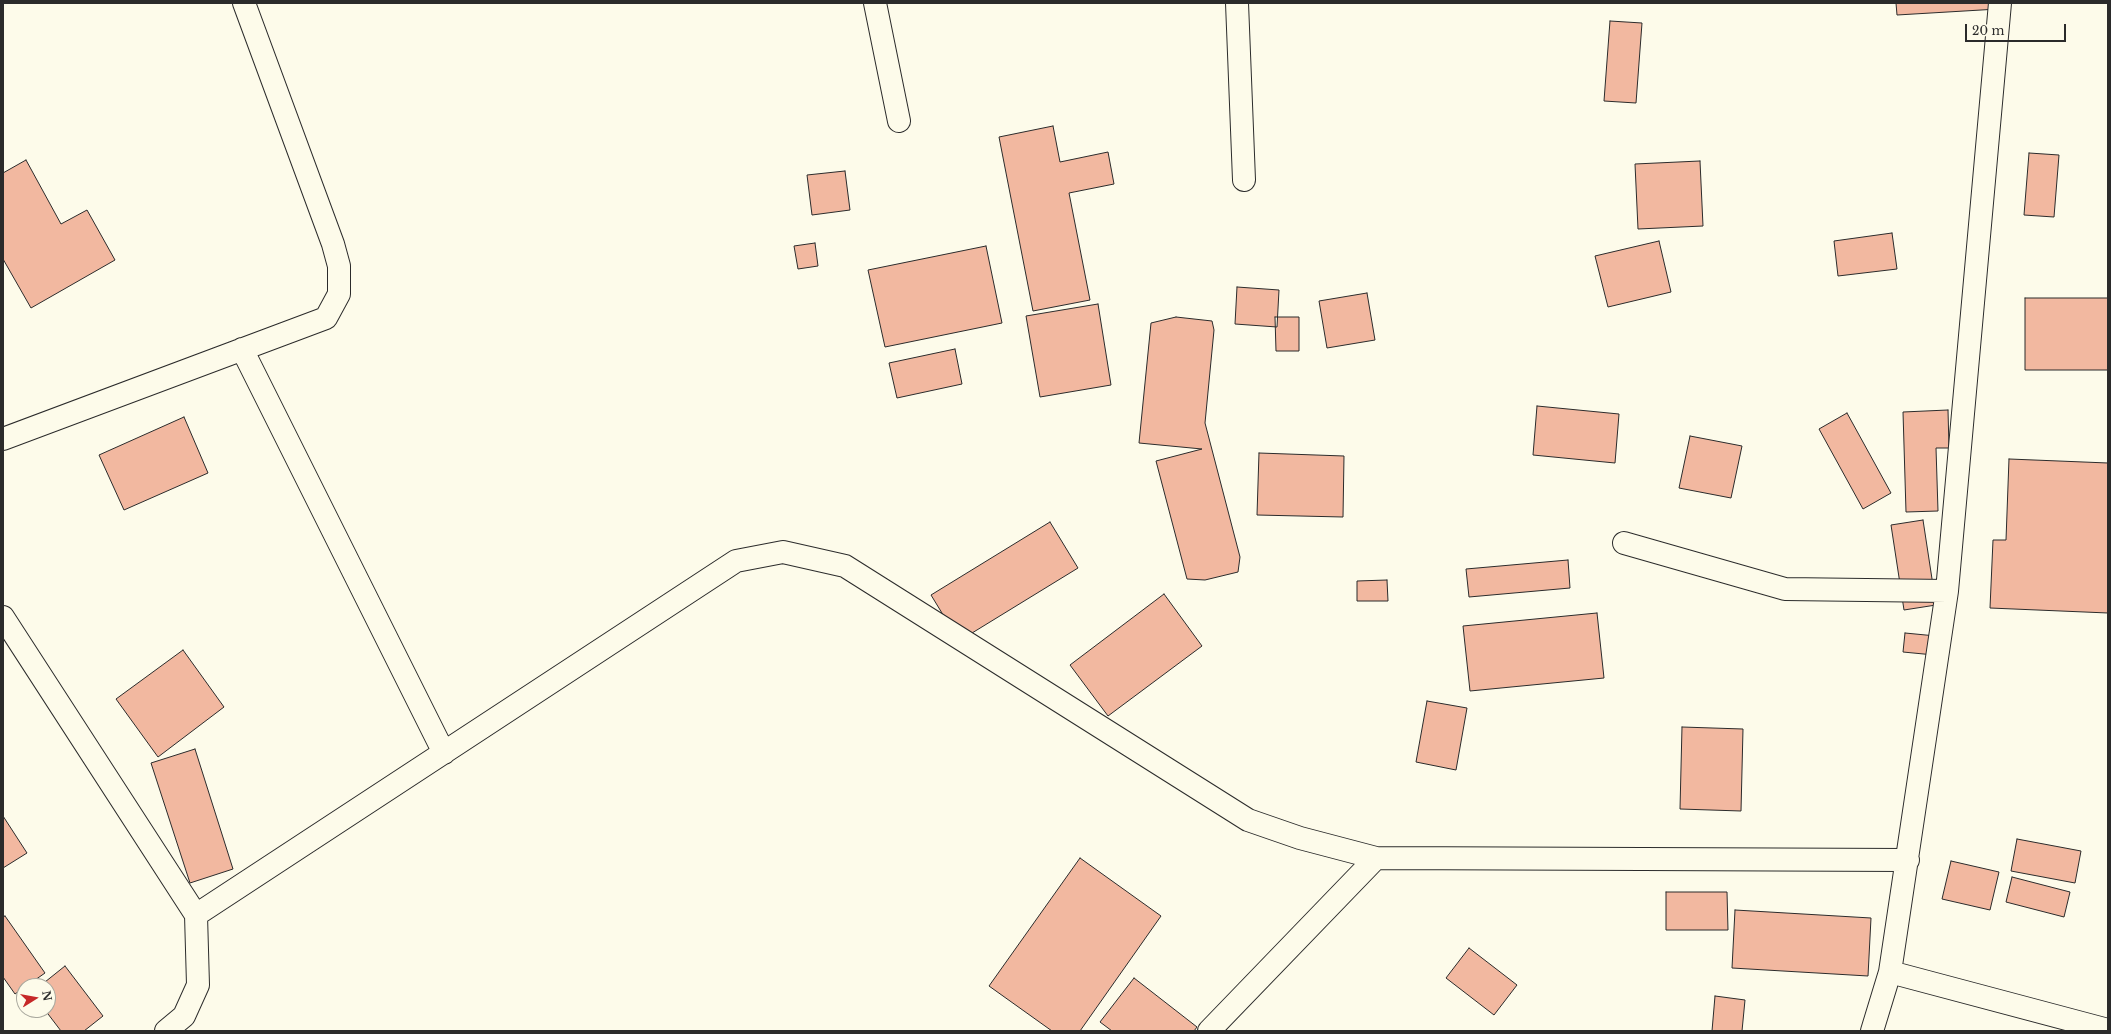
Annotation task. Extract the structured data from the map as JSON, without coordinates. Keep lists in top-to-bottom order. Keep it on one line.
{"scale_bar":"20 m","north":"right"}
